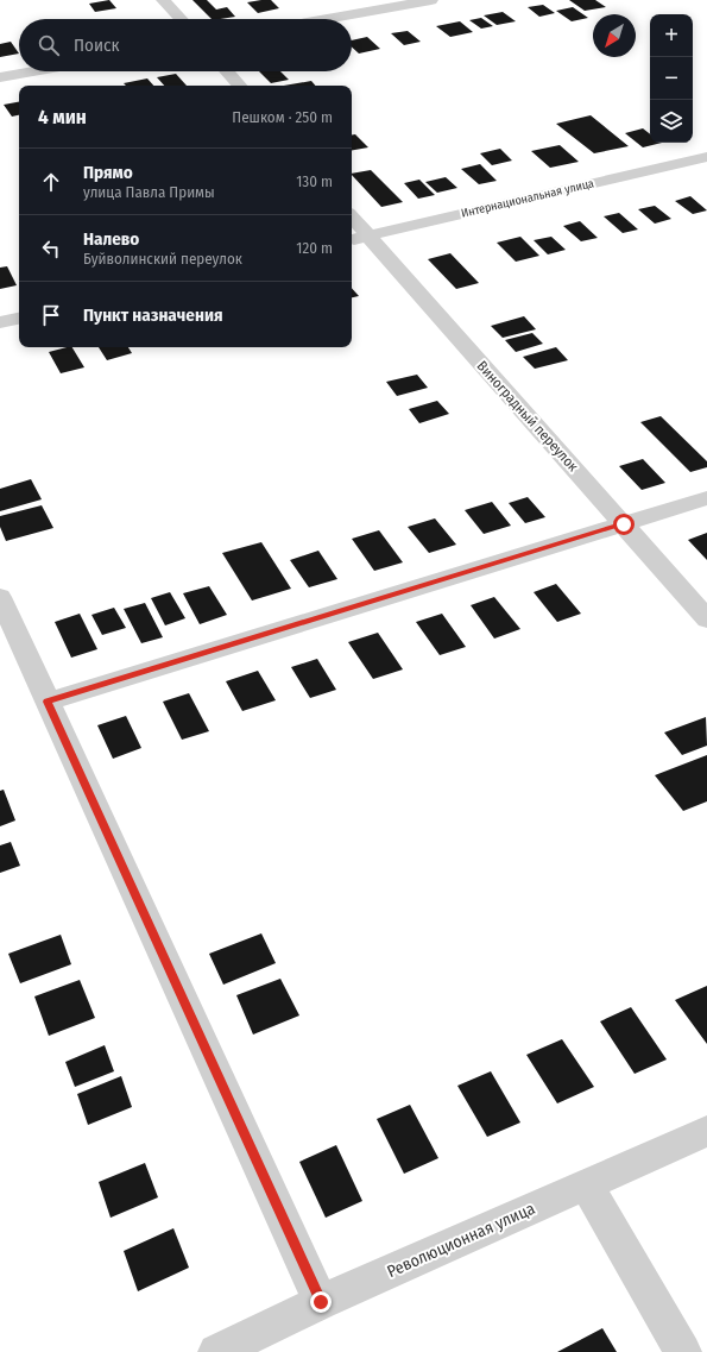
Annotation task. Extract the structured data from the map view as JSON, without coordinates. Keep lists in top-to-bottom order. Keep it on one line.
{"streets":{"street":["Интернациональная улица","Виноградный переулок","Революционная улица"]},"crossings":[["Интернациональная улица","Виноградный переулок"]],"north":"bottom left","page":{"map_buttons":["+","−"],"search":"Поиск","heading":["4 мин","Пешком · 250 m"],"list":[["Прямо","улица Павла Примы","130 m"],["Налево","Буйволинский переулок","120 m"],"Пункт назначения"]}}
